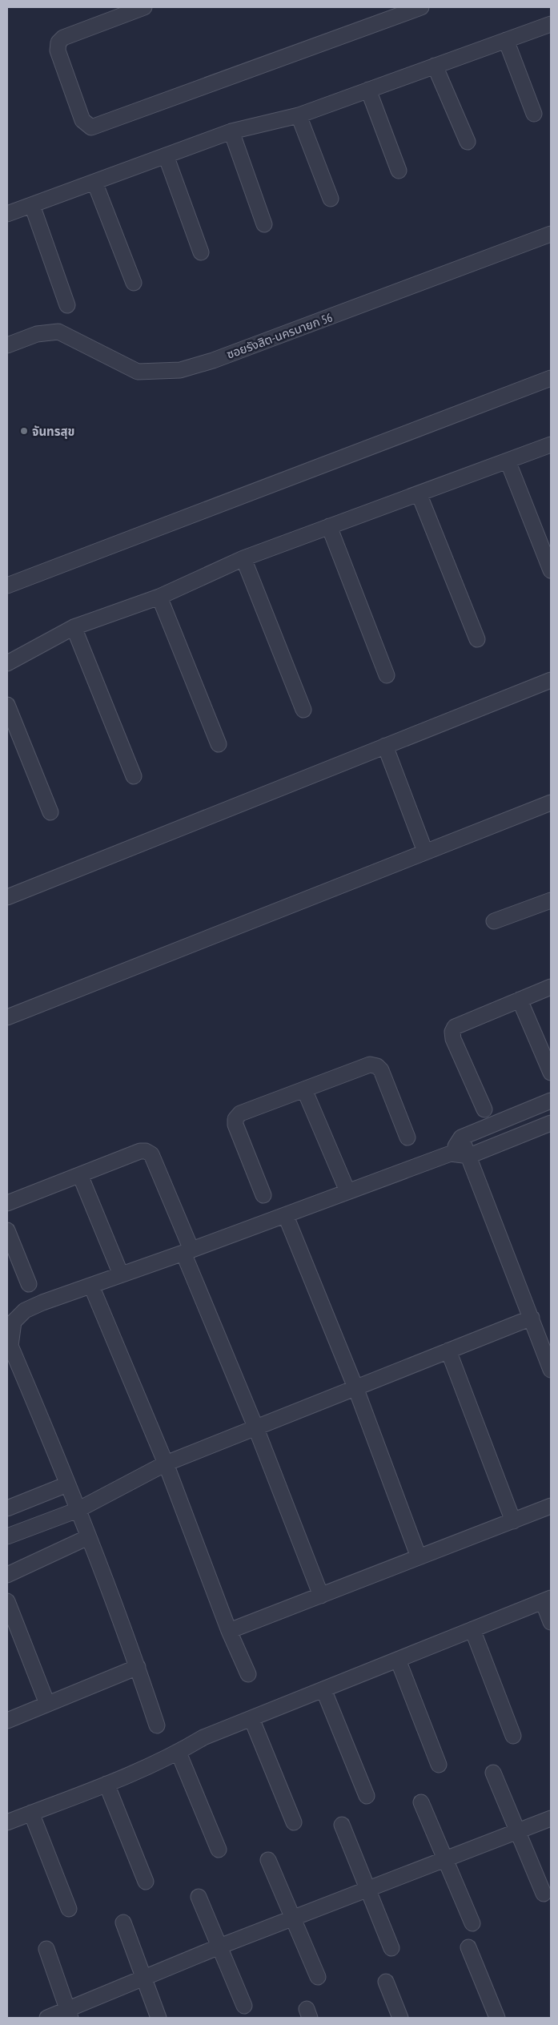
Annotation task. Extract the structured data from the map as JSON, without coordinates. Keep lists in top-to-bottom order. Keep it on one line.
{"streets":{"street":["ซอยรังสิต-นครนายก 56"]},"places":["จันทรสุข"]}
